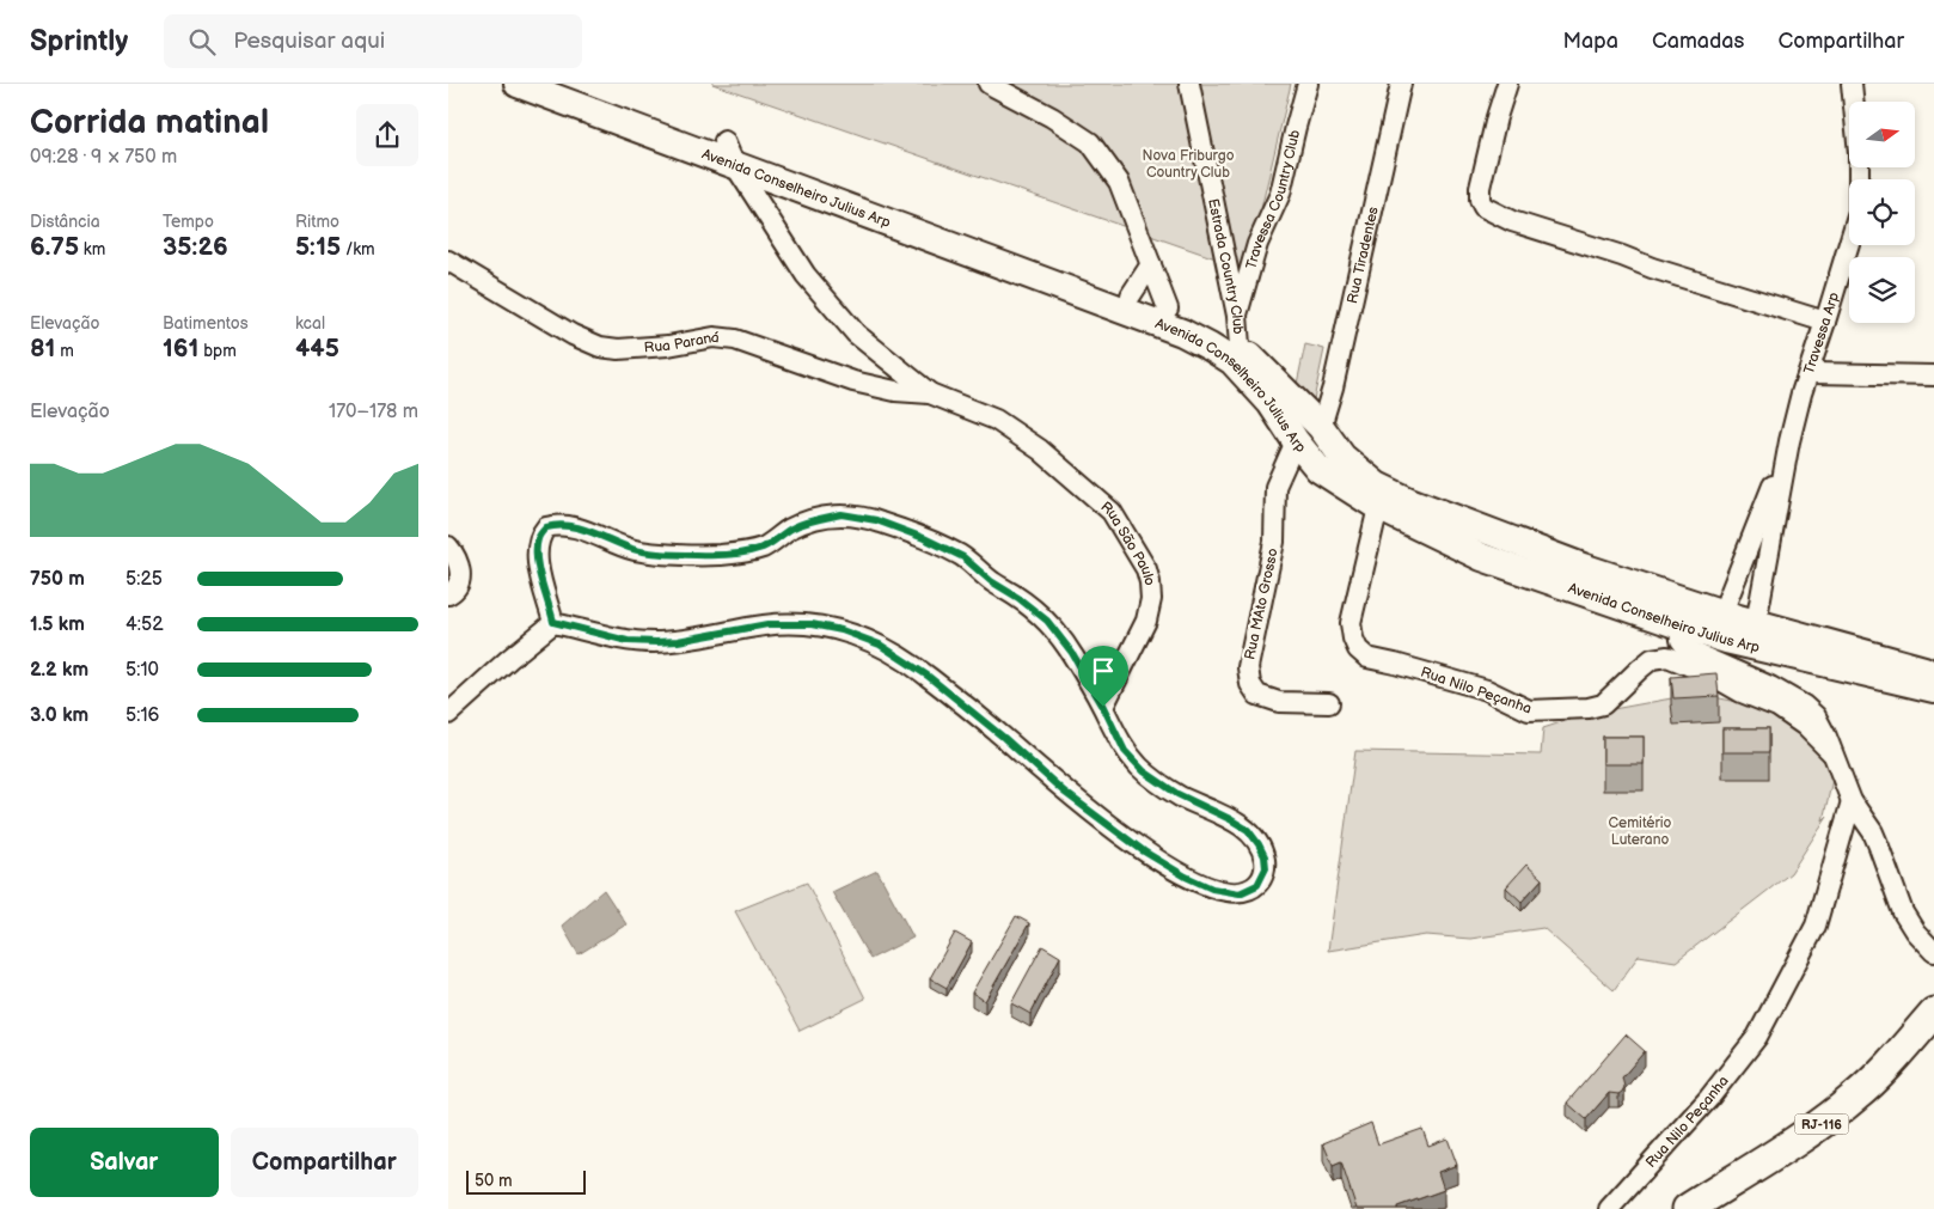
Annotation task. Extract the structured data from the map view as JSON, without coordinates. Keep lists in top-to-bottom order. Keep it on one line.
{"streets":{"main road":["Avenida Conselheiro Julius Arp","RJ-116"],"street":["Travessa Country Club","Rua Tiradentes","Estrada Country Club","Travessa Arp","Rua Paraná","Rua São Paulo","Rua MAto Grosso","Rua Nilo Peçanha"]},"crossings":[["Avenida Conselheiro Julius Arp","Rua Tiradentes"],["Avenida Conselheiro Julius Arp","Estrada Country Club"],["Avenida Conselheiro Julius Arp","Travessa Arp"],["Avenida Conselheiro Julius Arp","Rua São Paulo"],["Avenida Conselheiro Julius Arp","Rua MAto Grosso"],["Avenida Conselheiro Julius Arp","Rua Nilo Peçanha"],["Travessa Country Club","Estrada Country Club"],["Rua Paraná","Rua São Paulo"]],"parks":["Nova Friburgo Country Club","Cemitério Luterano"],"scale_bar":"50 m","north":"right","page":{"header":"Sprintly","search":"Pesquisar aqui","nav":["Mapa","Camadas","Compartilhar"],"heading":["Corrida matinal","09:28 · 9 × 750 m"],"stats":[["Distância","6.75 km"],["Tempo","35:26"],["Ritmo","5:15 /km"],["Elevação","81 m"],["Batimentos","161 bpm"],["kcal","445"]],"chart":["Elevação","170–178 m"],"list":[{"name":"750 m","note":"5:25"},{"name":"1.5 km","note":"4:52"},{"name":"2.2 km","note":"5:10"},{"name":"3.0 km","note":"5:16"}],"buttons":["Salvar","Compartilhar"],"scale":"50 m"}}
